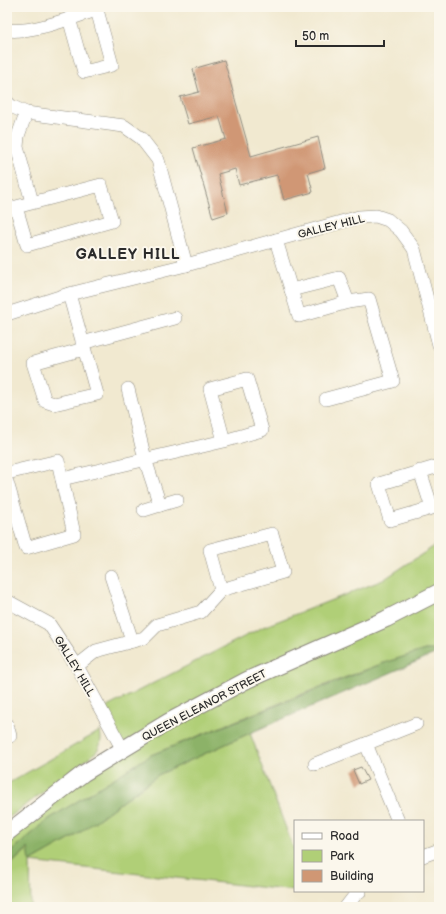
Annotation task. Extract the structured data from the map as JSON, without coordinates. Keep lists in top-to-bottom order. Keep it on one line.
{"streets":{"street":["GALLEY HILL","QUEEN ELEANOR STREET"]},"crossings":[["GALLEY HILL","QUEEN ELEANOR STREET"]],"districts":["GALLEY HILL"],"legend":["Road","Park","Building"],"scale_bar":"50 m"}
